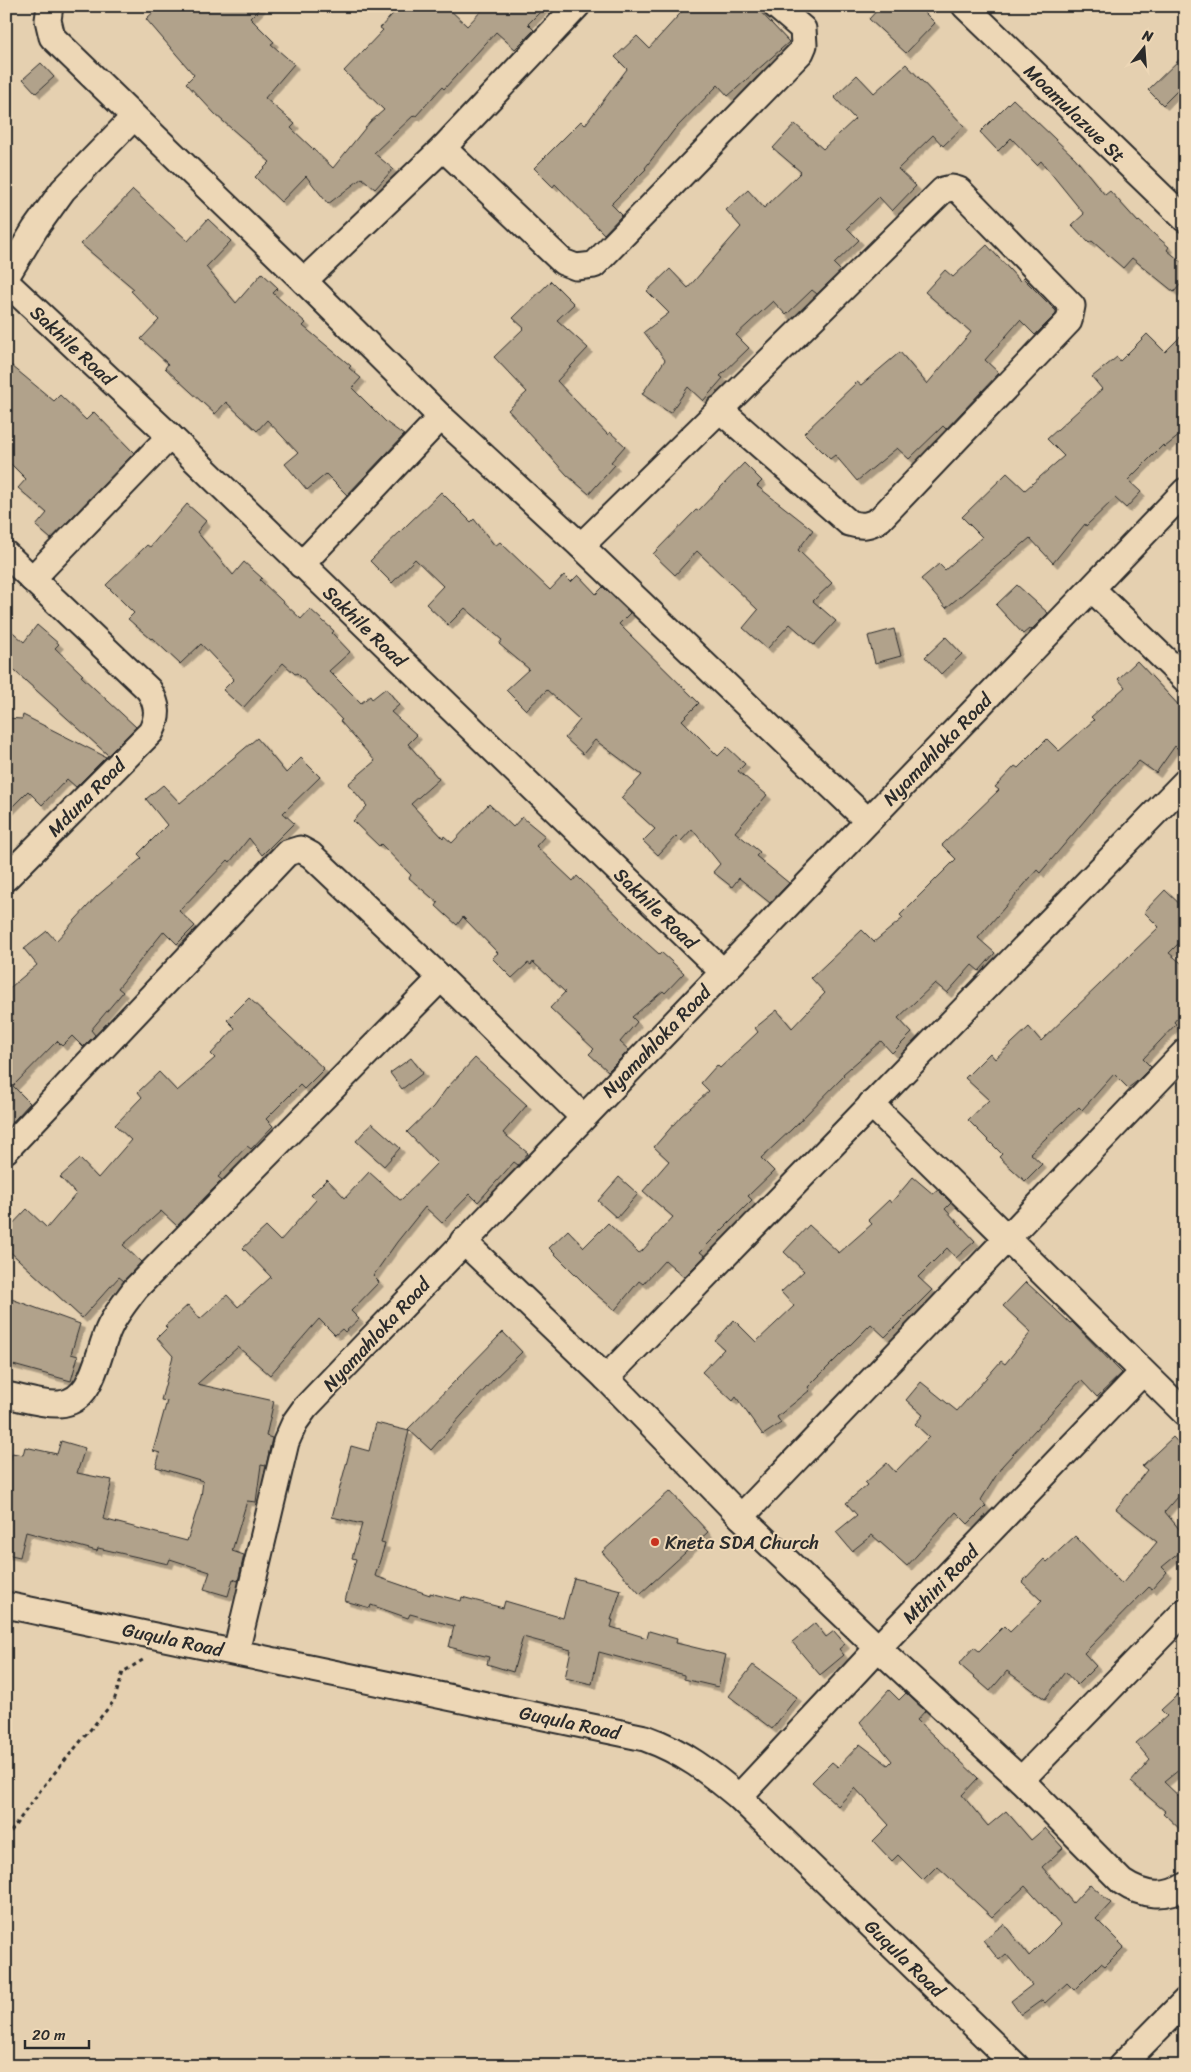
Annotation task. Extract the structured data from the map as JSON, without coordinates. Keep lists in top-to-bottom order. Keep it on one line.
{"streets":{"street":["Moamulazwe St","Sakhile Road","Nyamahloka Road","Mduna Road","Mthini Road","Guqula Road"]},"crossings":[["Sakhile Road","Nyamahloka Road"],["Nyamahloka Road","Guqula Road"],["Mthini Road","Guqula Road"]],"places":["Kneta SDA Church"],"scale_bar":"20 m","north":"top"}
